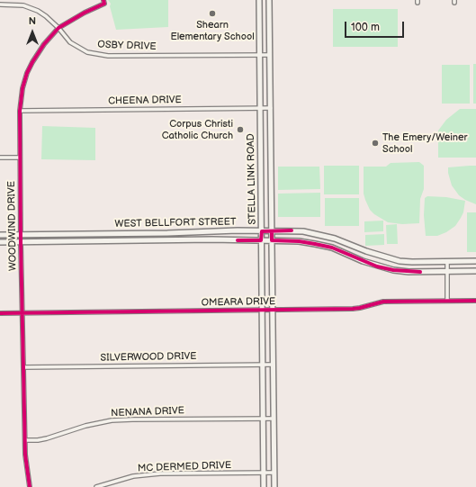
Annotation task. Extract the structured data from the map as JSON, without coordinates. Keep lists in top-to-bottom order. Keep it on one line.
{"streets":{"main road":["STELLA LINK ROAD","WEST BELLFORT STREET"],"street":["OSBY DRIVE","CHEENA DRIVE","WOODWIND DRIVE","OMEARA DRIVE","SILVERWOOD DRIVE","NENANA DRIVE","MC DERMED DRIVE"]},"crossings":[["OSBY DRIVE","STELLA LINK ROAD"],["OSBY DRIVE","WOODWIND DRIVE"],["CHEENA DRIVE","STELLA LINK ROAD"],["CHEENA DRIVE","WOODWIND DRIVE"],["STELLA LINK ROAD","WEST BELLFORT STREET"],["STELLA LINK ROAD","OMEARA DRIVE"],["STELLA LINK ROAD","SILVERWOOD DRIVE"],["STELLA LINK ROAD","NENANA DRIVE"],["STELLA LINK ROAD","MC DERMED DRIVE"],["WEST BELLFORT STREET","WOODWIND DRIVE"],["WOODWIND DRIVE","OMEARA DRIVE"],["WOODWIND DRIVE","SILVERWOOD DRIVE"],["WOODWIND DRIVE","NENANA DRIVE"]],"places":["Shearn Elementary School","Corpus Christi Catholic Church","The Emery/Weiner School"],"scale_bar":"100 m","north":"top"}
